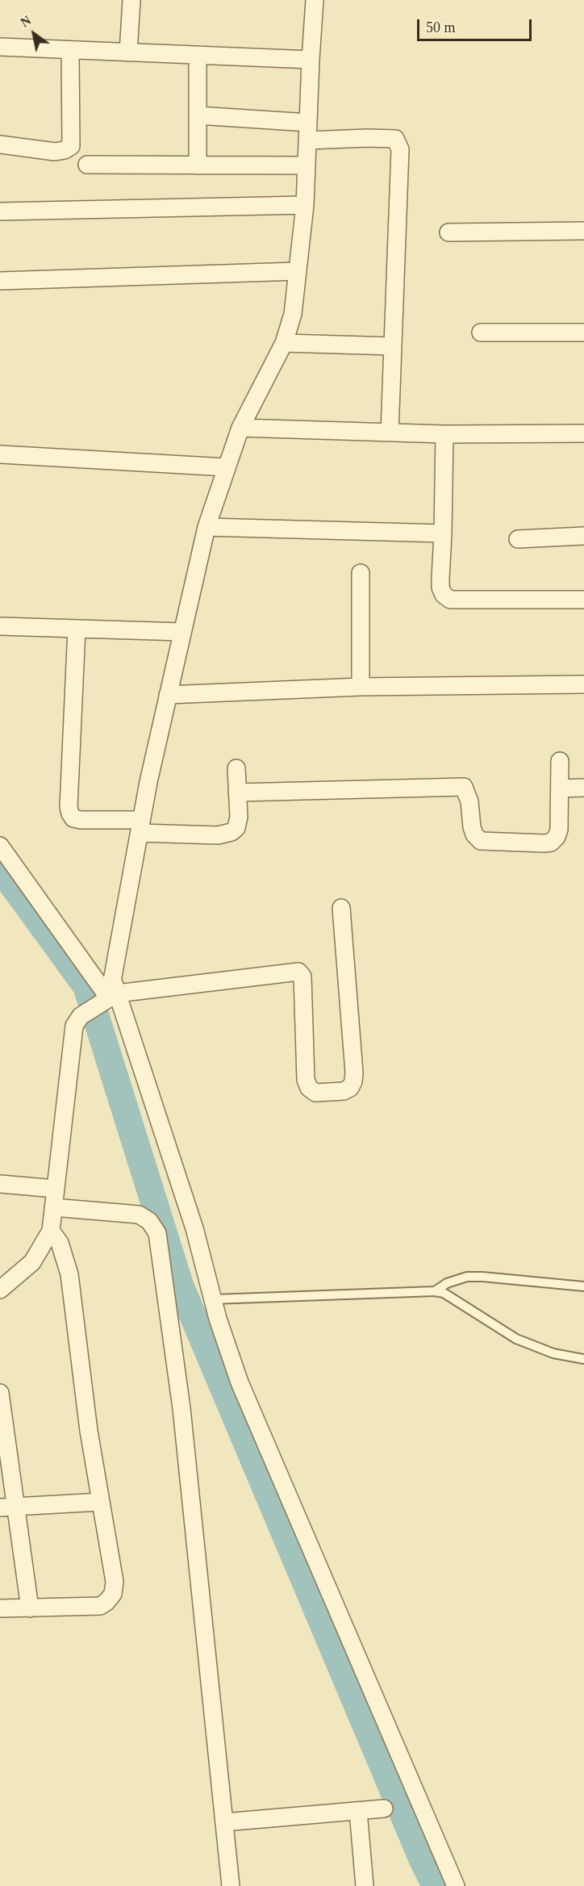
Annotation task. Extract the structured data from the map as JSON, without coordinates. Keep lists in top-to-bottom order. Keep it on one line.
{"scale_bar":"50 m","north":"top left"}
